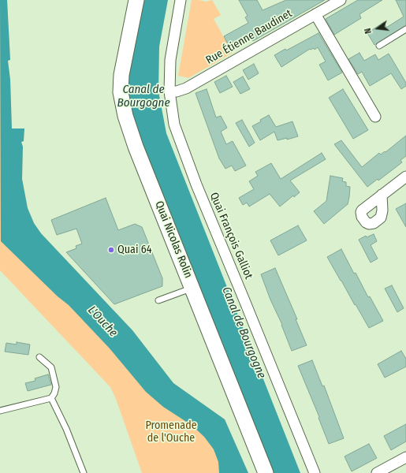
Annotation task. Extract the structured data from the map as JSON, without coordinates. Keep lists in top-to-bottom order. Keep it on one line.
{"streets":{"street":["Rue Étienne Baudinet","Quai François Galliot","Quai Nicolas Rolin"]},"crossings":[["Rue Étienne Baudinet","Quai François Galliot"]],"water":["Canal de Bourgogne","L'Ouche"],"parks":["Promenade de l'Ouche"],"places":["Quai 64"],"north":"left"}
